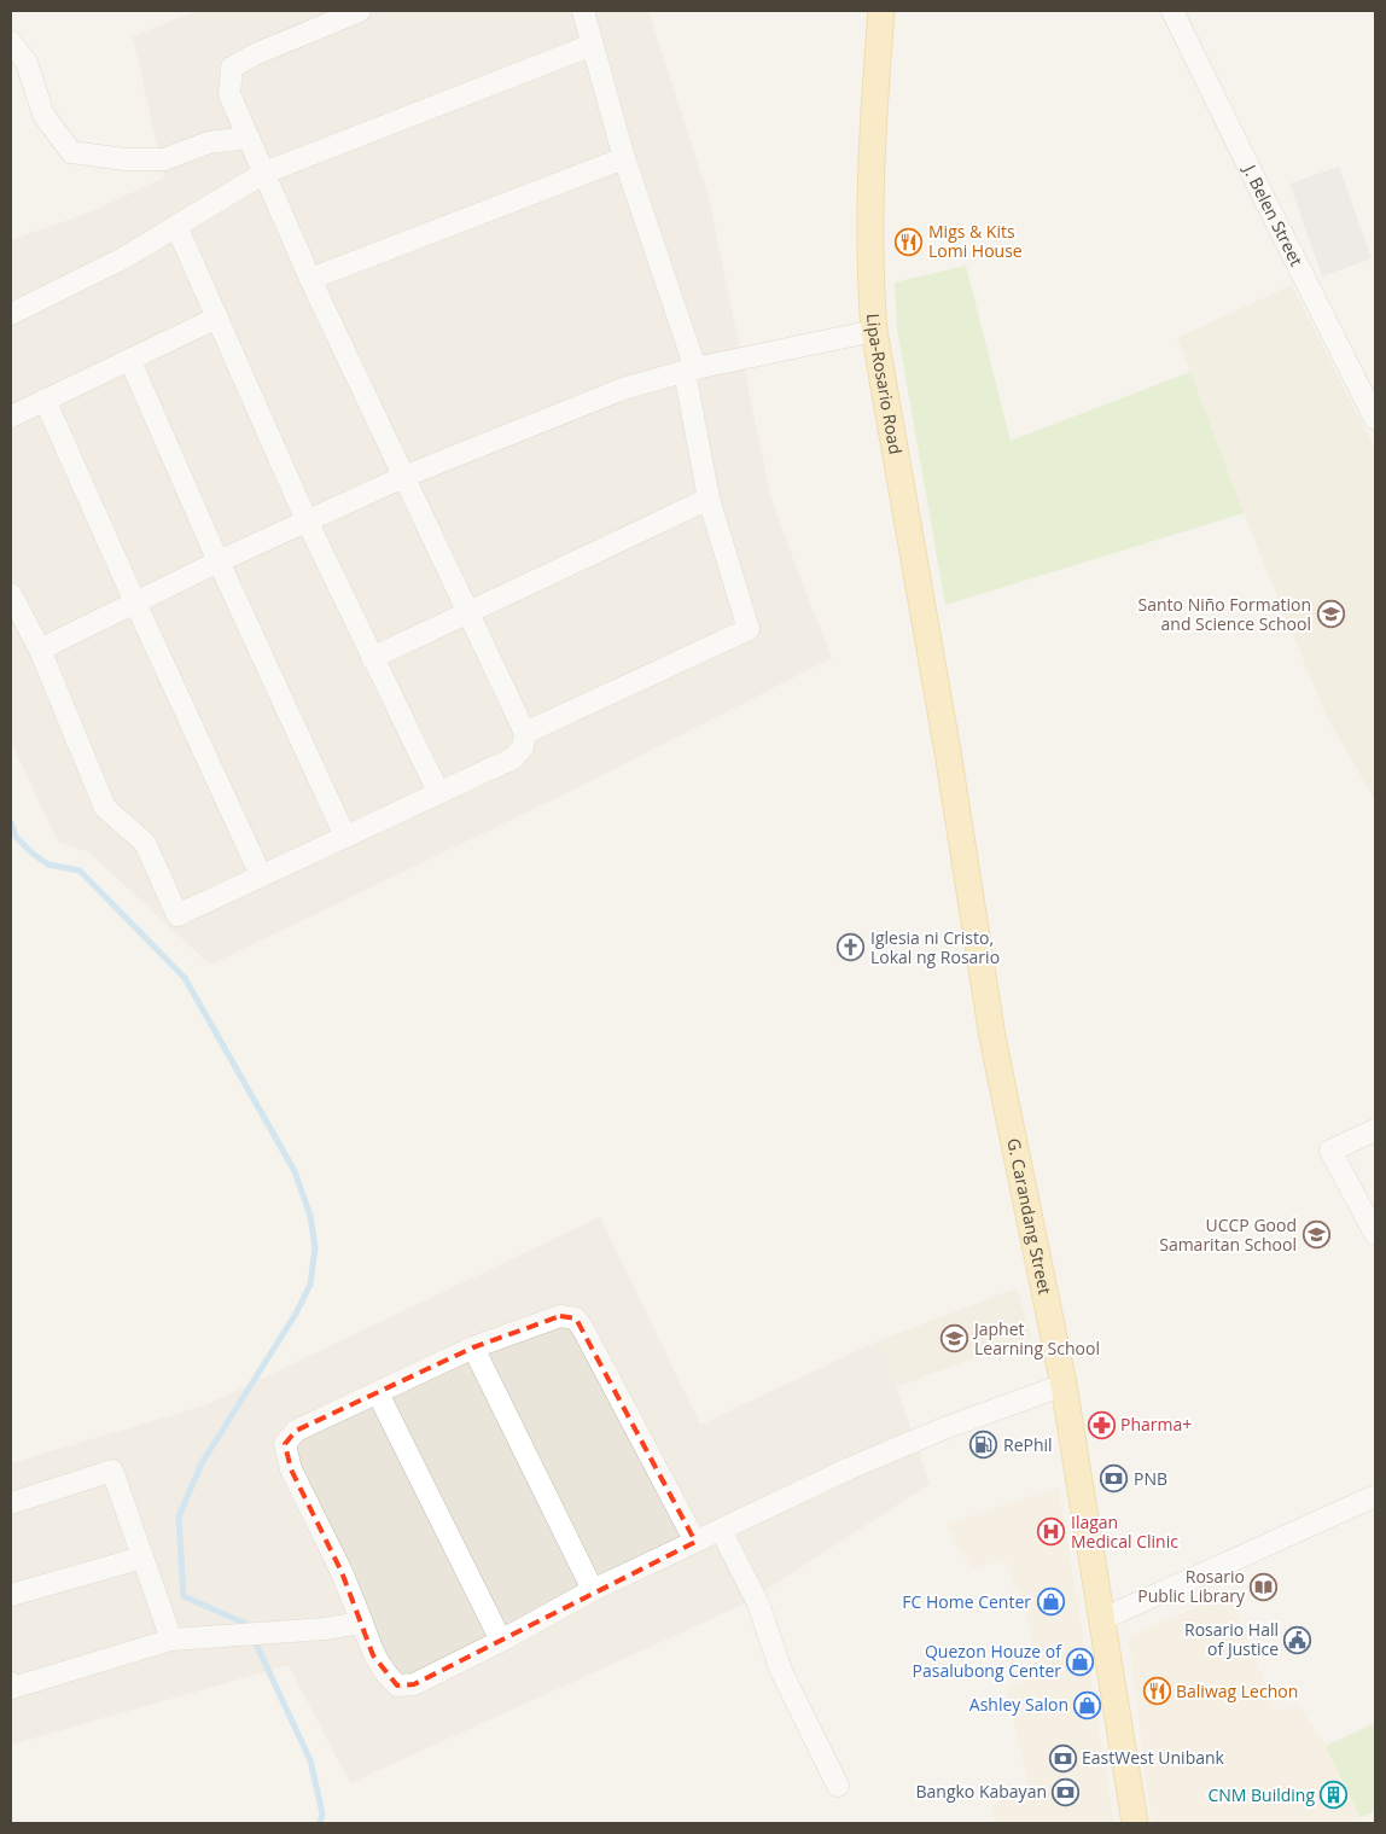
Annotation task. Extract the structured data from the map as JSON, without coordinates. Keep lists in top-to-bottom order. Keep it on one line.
{"streets":{"main road":["Lipa-Rosario Road","G. Carandang Street"],"street":["J. Belen Street"]},"crossings":[["Lipa-Rosario Road","G. Carandang Street"]],"places":{"restaurant":["Migs & Kits Lomi House","Baliwag Lechon"],"school or university":["Santo Niño Formation and Science School","UCCP Good Samaritan School","Japhet Learning School"],"church":["Iglesia ni Cristo, Lokal ng Rosario"],"pharmacy":["Pharma+"],"fuel station":["RePhil"],"bank":["PNB","EastWest Unibank","Bangko Kabayan"],"hospital":["Ilagan Medical Clinic"],"library":["Rosario Public Library"],"shop":["FC Home Center","Quezon Houze of Pasalubong Center","Ashley Salon"],"public building":["Rosario Hall of Justice"],"building":["CNM Building"]}}
